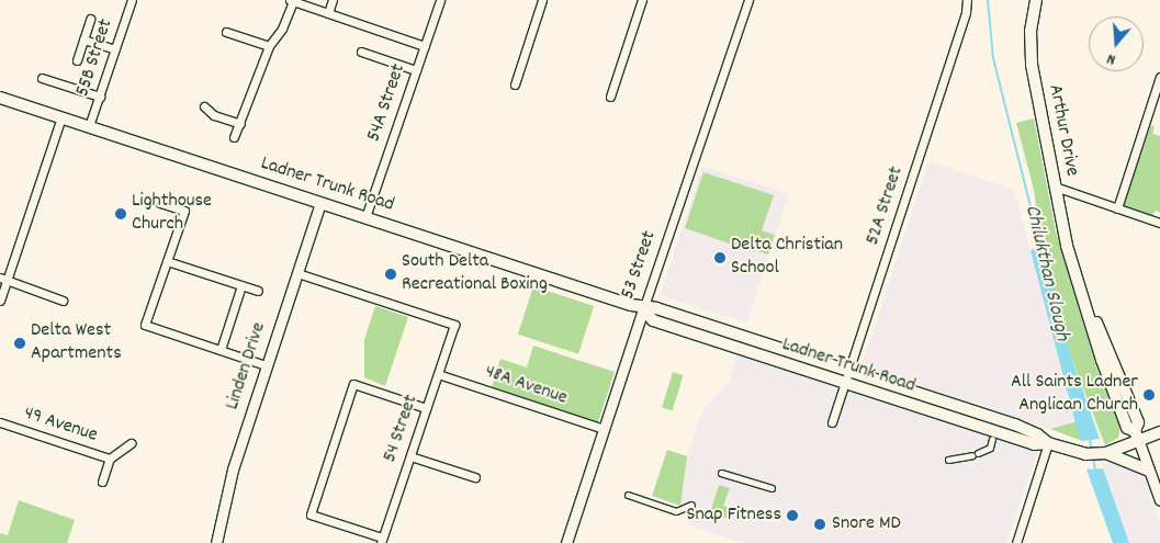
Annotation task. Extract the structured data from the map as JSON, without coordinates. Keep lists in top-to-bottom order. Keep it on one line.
{"streets":{"main road":["Arthur Drive","Ladner Trunk Road"],"street":["55B Street","54A Street","52A Street","53 Street","Linden Drive","48A Avenue","49 Avenue","54 Street"]},"crossings":[["55B Street","Ladner Trunk Road"],["54A Street","Ladner Trunk Road"],["Arthur Drive","Ladner Trunk Road"],["Ladner Trunk Road","52A Street"],["Ladner Trunk Road","53 Street"],["Ladner Trunk Road","Linden Drive"],["53 Street","48A Avenue"],["Linden Drive","54 Street"],["48A Avenue","54 Street"]],"water":["Chilukthan Slough"],"places":["Lighthouse Church","Delta Christian School","South Delta Recreational Boxing","Delta West Apartments","All Saints Ladner Anglican Church","Snap Fitness","Snore MD"],"north":"bottom"}
